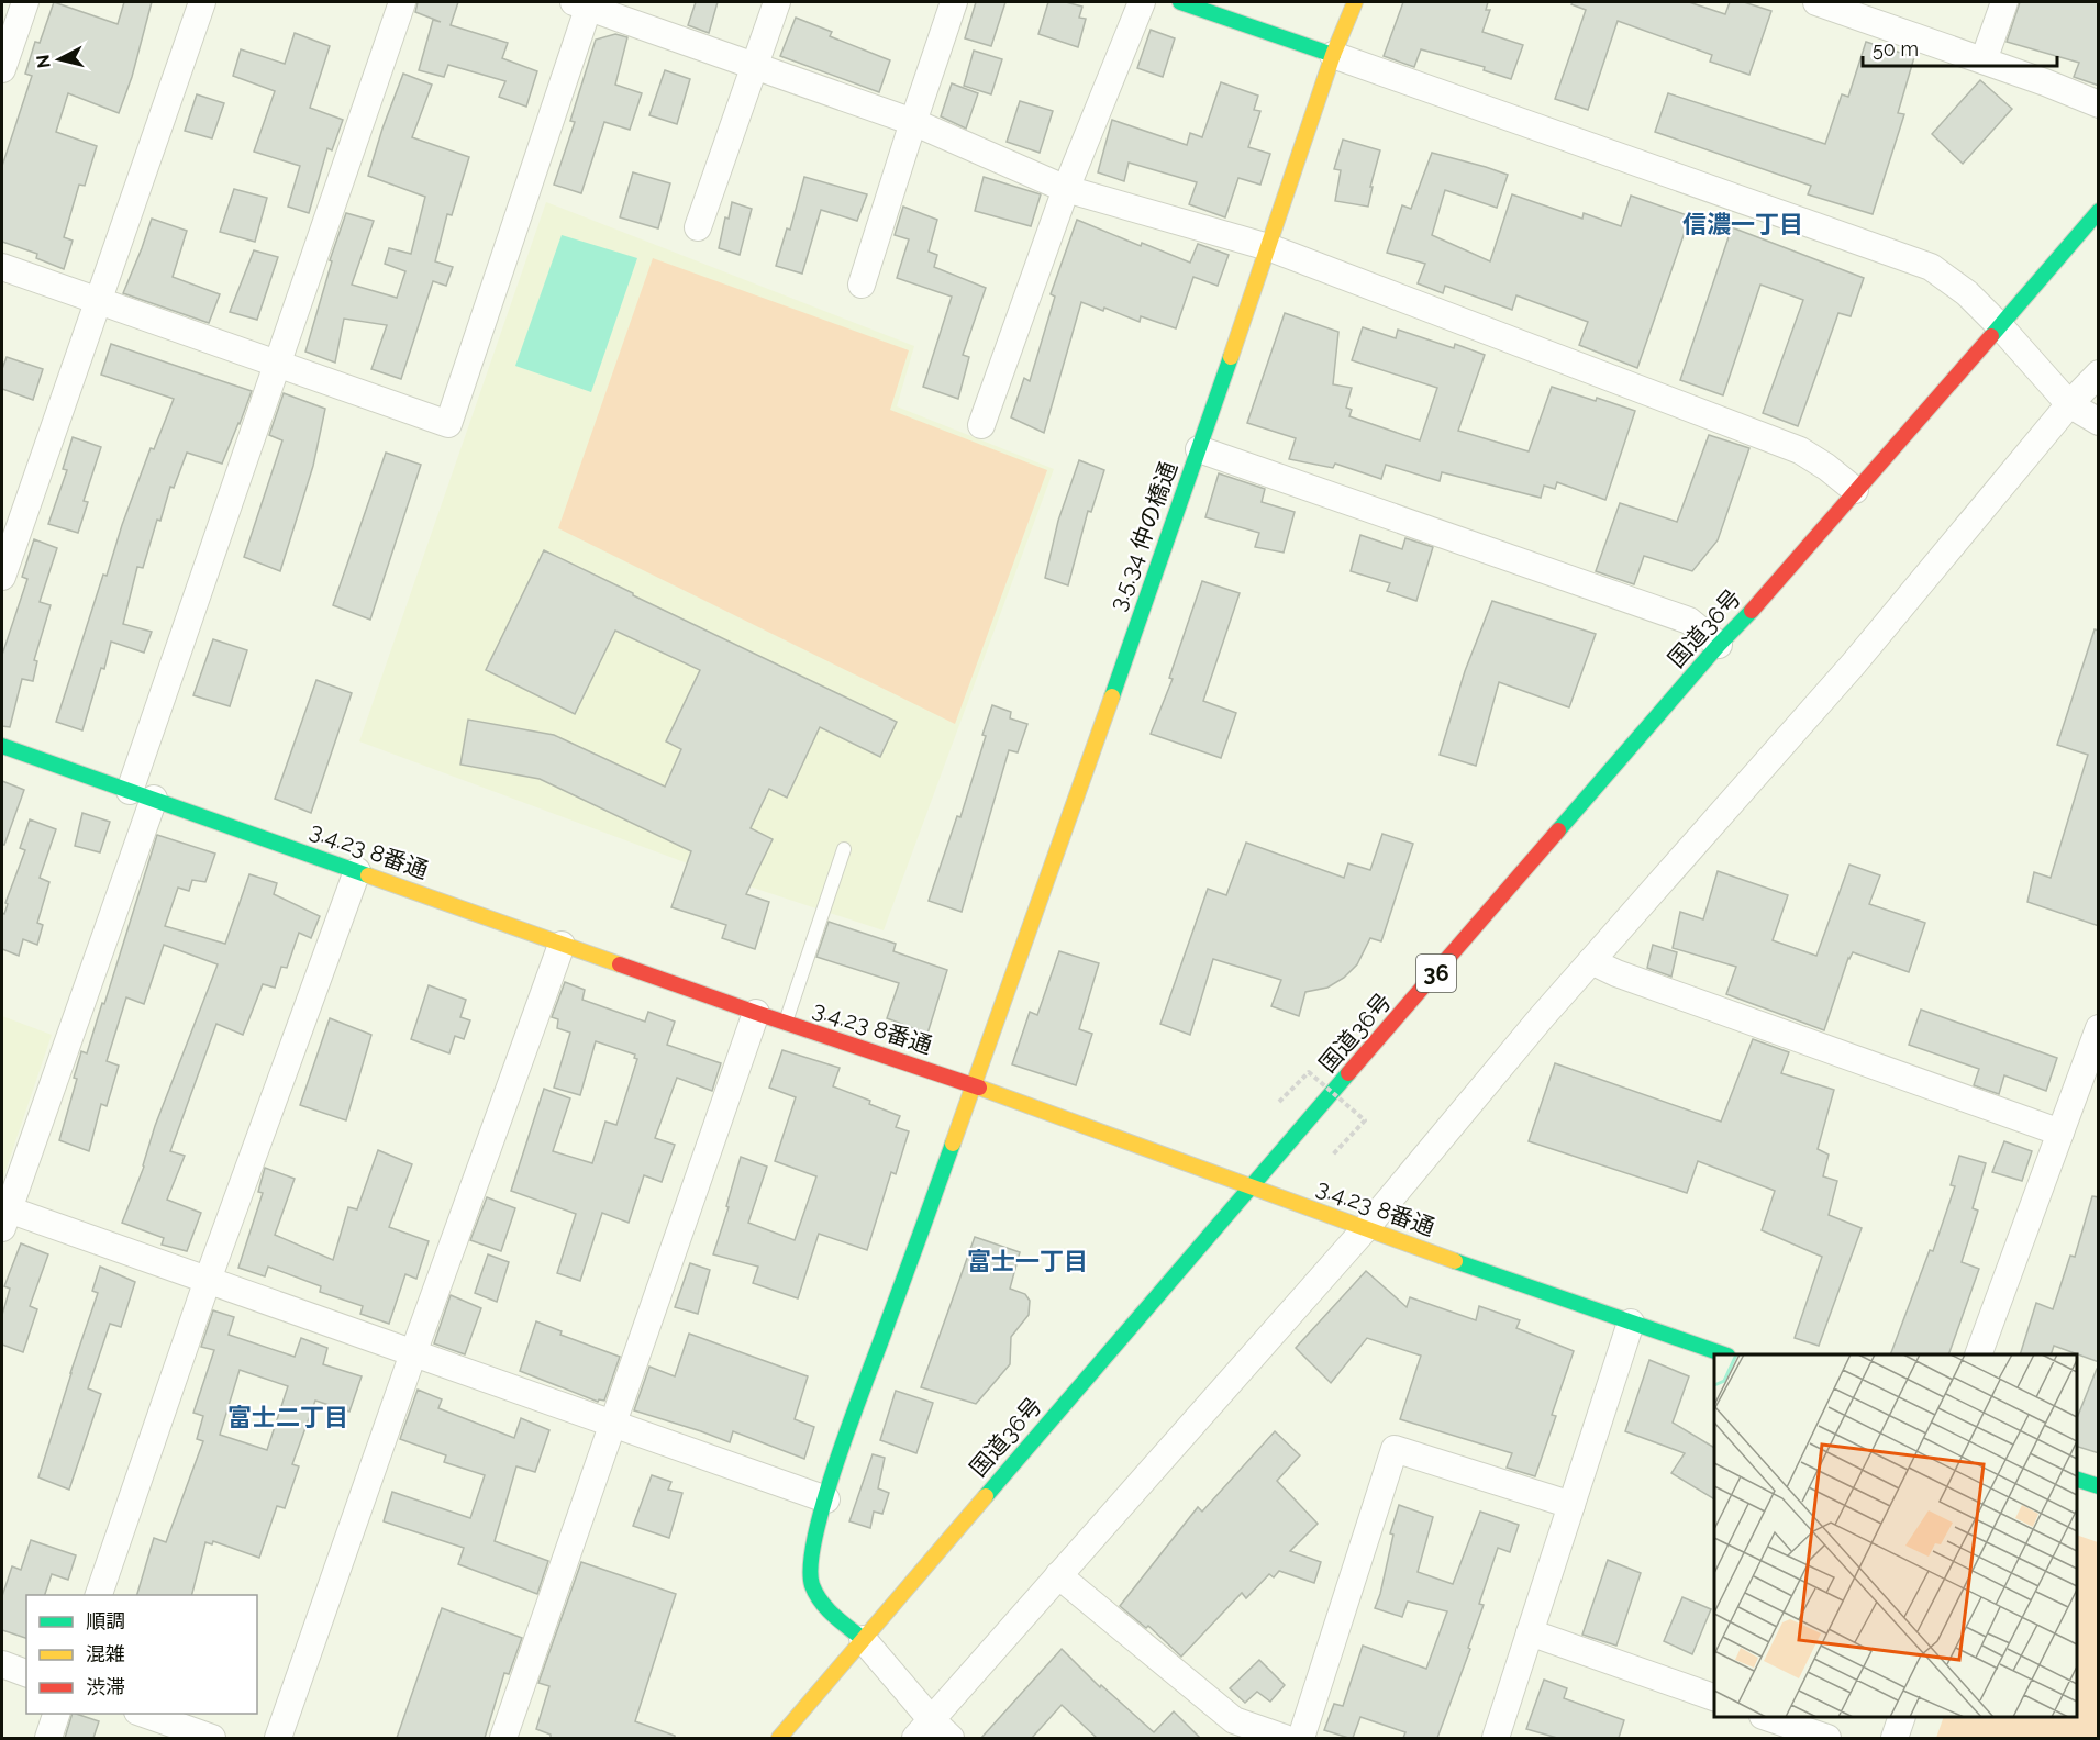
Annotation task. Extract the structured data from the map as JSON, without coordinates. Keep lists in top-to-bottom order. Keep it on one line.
{"streets":{"main road":["3.5.34 仲の橋通","国道36号","3.4.23 8番通","36"]},"crossings":[["3.5.34 仲の橋通","国道36号"],["3.5.34 仲の橋通","3.4.23 8番通"],["国道36号","3.4.23 8番通"]],"districts":["信濃一丁目","富士一丁目","富士二丁目"],"legend":["順調","混雑","渋滞"],"scale_bar":"50 m","north":"left"}
